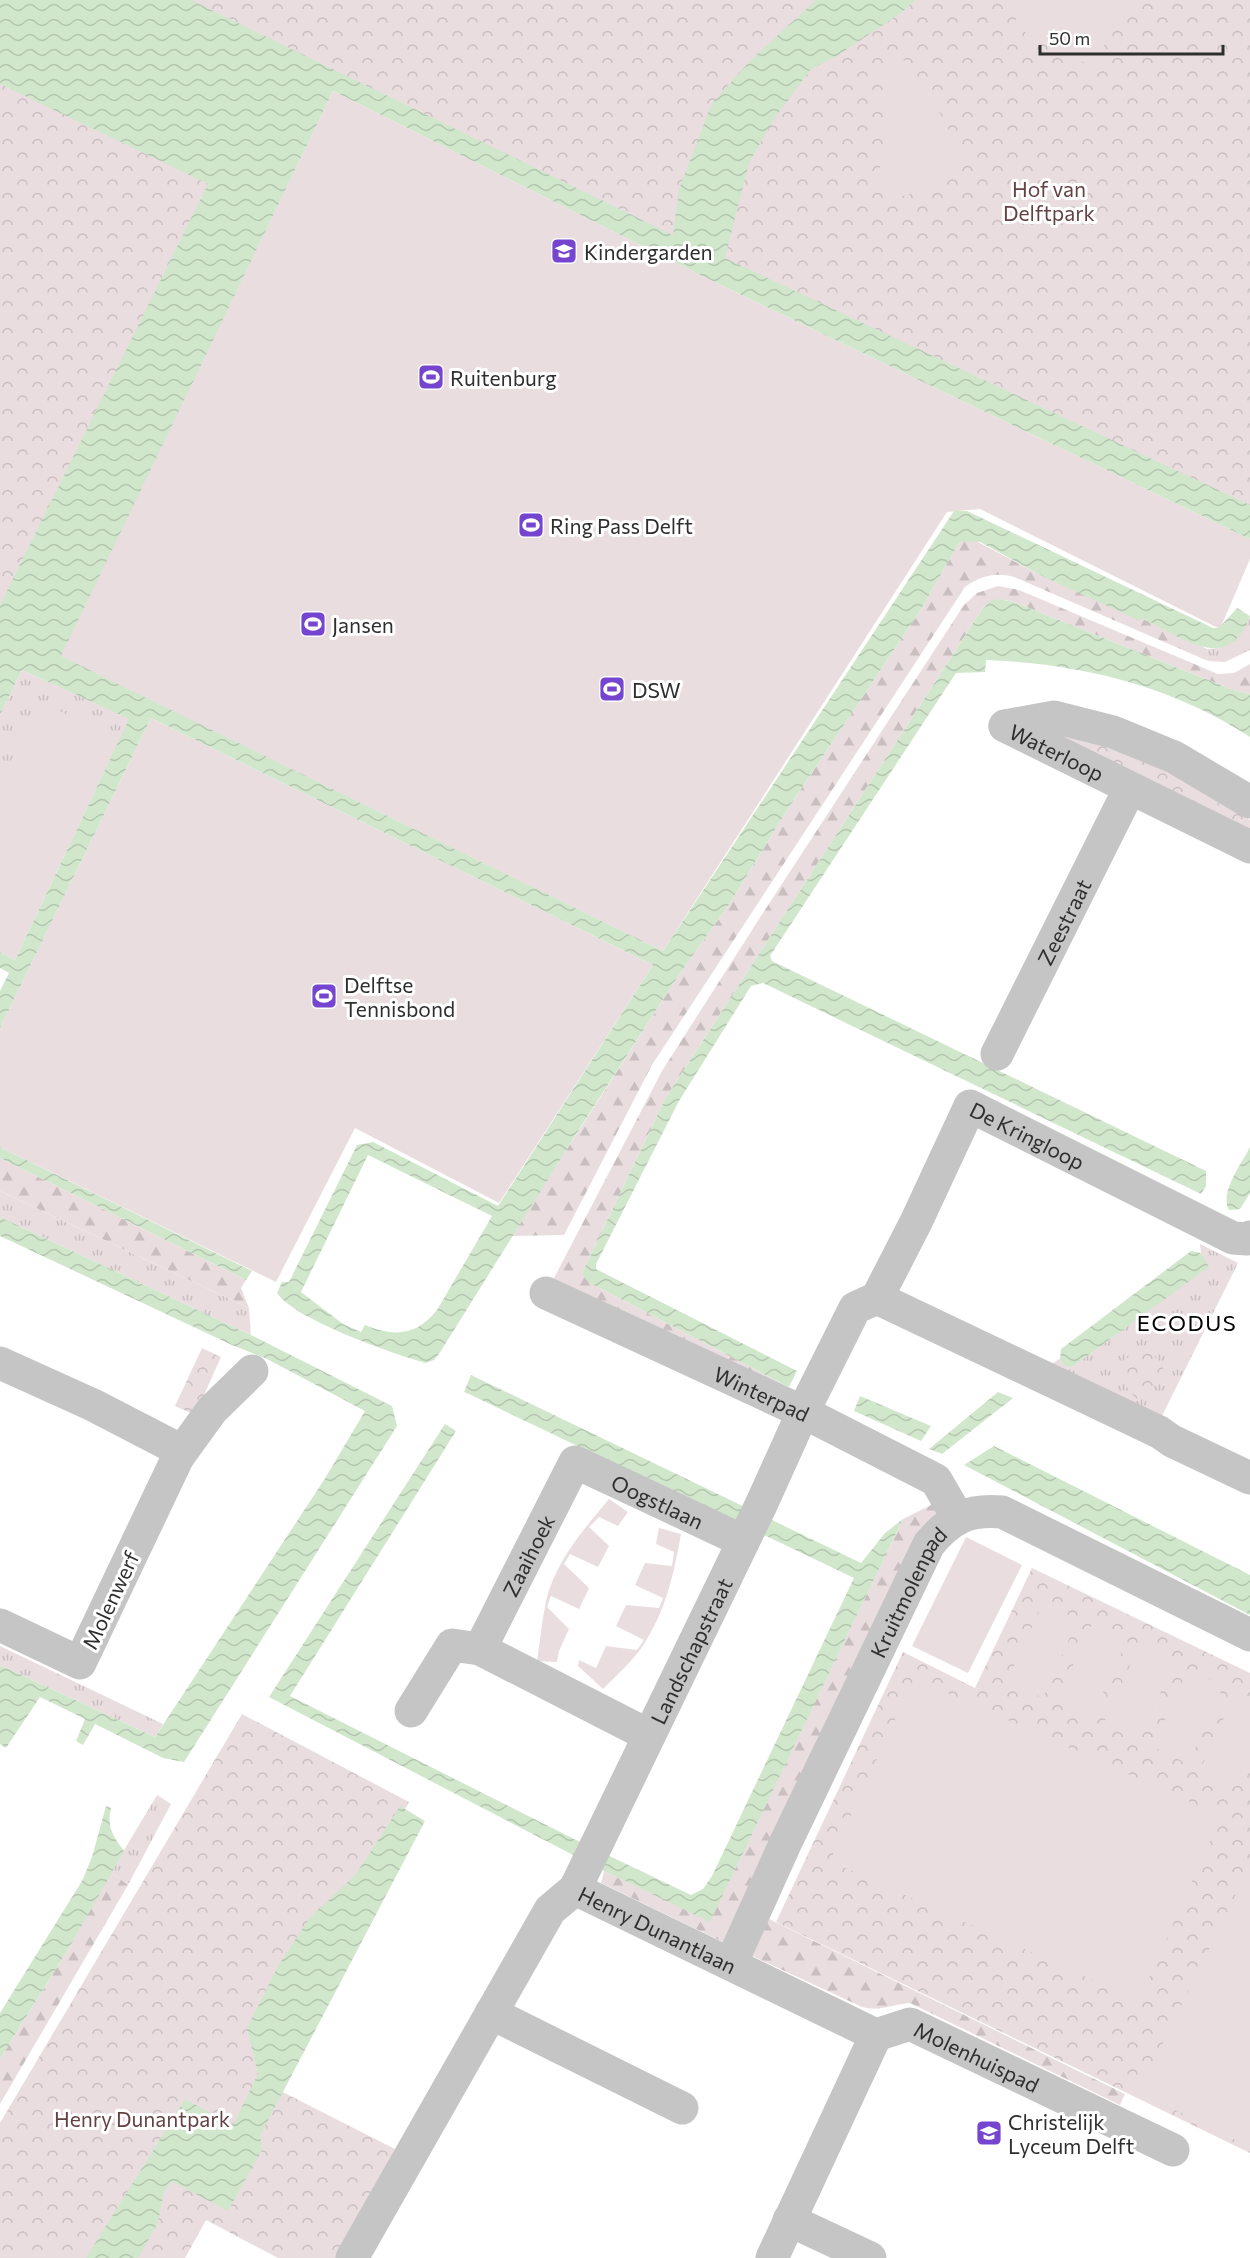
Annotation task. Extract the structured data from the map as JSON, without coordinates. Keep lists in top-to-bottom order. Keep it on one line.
{"streets":{"street":["Waterloop","Zeestraat","De Kringloop","Winterpad","Oogstlaan","Zaaihoek","Kruitmolenpad","Molenwerf","Landschapstraat","Henry Dunantlaan","Molenhuispad"]},"crossings":[["Waterloop","Zeestraat"],["Winterpad","Kruitmolenpad"],["Winterpad","Landschapstraat"],["Oogstlaan","Zaaihoek"],["Oogstlaan","Landschapstraat"],["Kruitmolenpad","Henry Dunantlaan"],["Landschapstraat","Henry Dunantlaan"],["Henry Dunantlaan","Molenhuispad"]],"districts":["ECODUS"],"parks":["Hof van Delftpark","Henry Dunantpark"],"places":{"school or university":["Kindergarden","Christelijk Lyceum Delft"],"sports":["Ruitenburg","Ring Pass Delft","Jansen","DSW","Delftse Tennisbond"]},"scale_bar":"50 m"}
